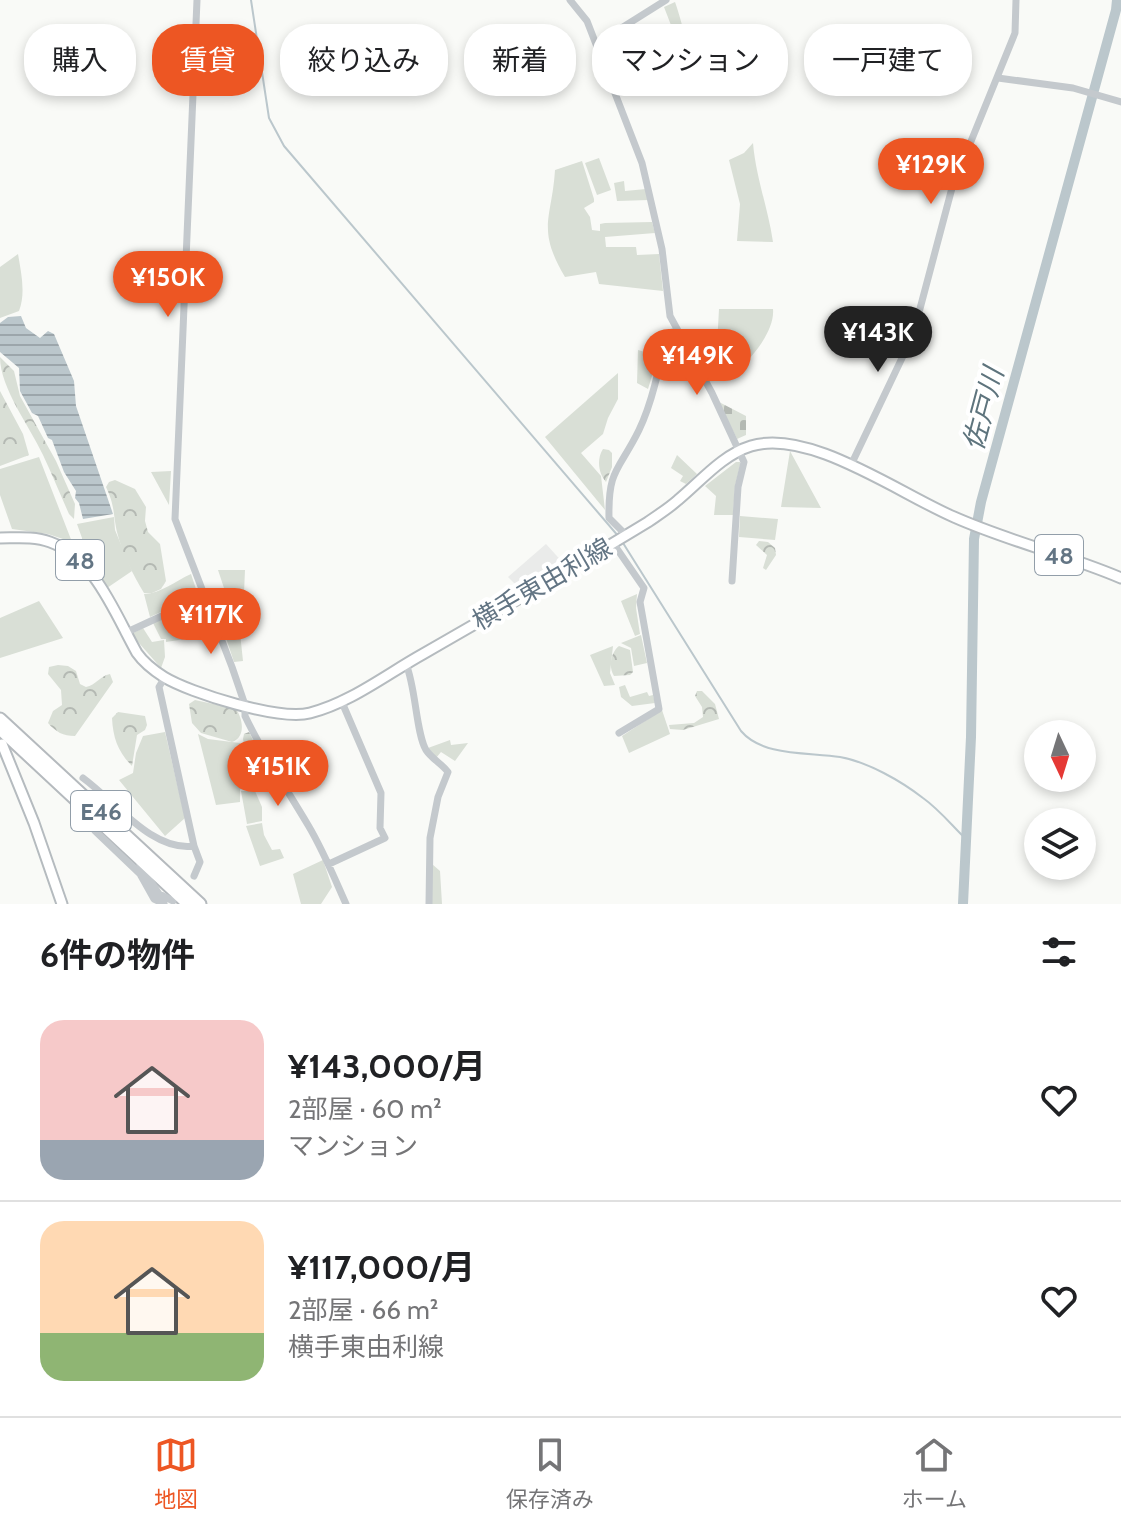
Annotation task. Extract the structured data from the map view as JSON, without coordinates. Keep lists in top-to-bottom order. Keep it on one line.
{"streets":{"highway":["E46"],"main road":["48","横手東由利線"]},"water":["佐戸川"],"north":"bottom","page":{"chip":["購入","賃貸","絞り込み","新着","マンション","一戸建て"],"price":["¥129K","¥150K","¥143K","¥149K","¥117K","¥151K"],"heading":"6件の物件","list":[{"name":"¥143,000/月","note":"2部屋 · 60 m² · マンション"},{"name":"¥117,000/月","note":"2部屋 · 66 m² · 横手東由利線"}],"tabs":["地図","保存済み","ホーム"]}}
